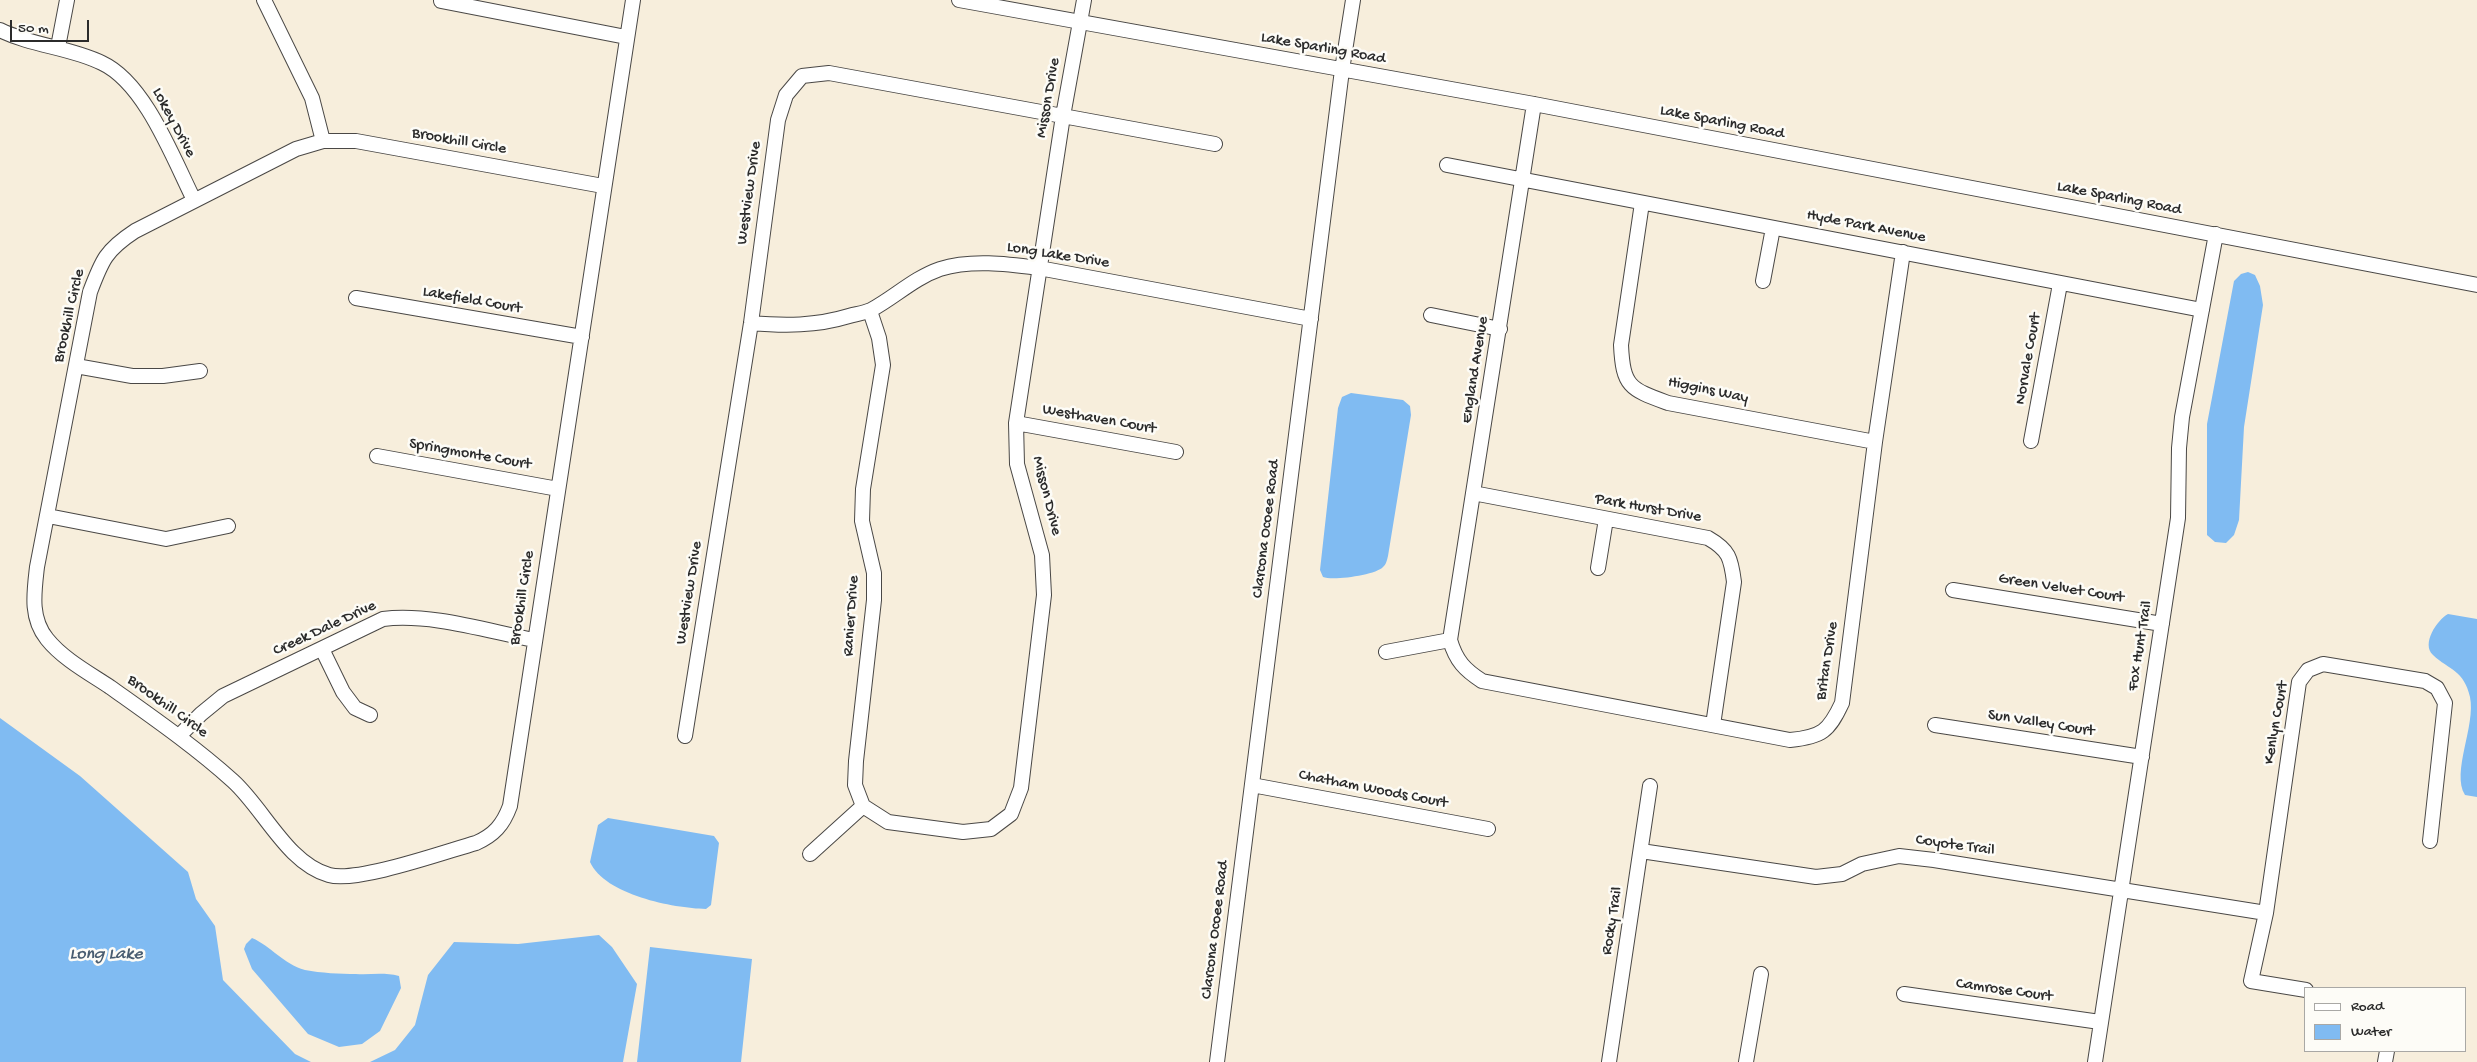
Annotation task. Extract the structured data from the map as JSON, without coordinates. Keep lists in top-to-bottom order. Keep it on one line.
{"streets":{"street":["Lake Sparling Road","Misson Drive","Lokey Drive","Brookhill Circle","Westview Drive","Hyde Park Avenue","Long Lake Drive","Lakefield Court","Norvale Court","England Avenue","Higgins Way","Westhaven Court","Springmonte Court","Park Hurst Drive","Clarcona Ocoee Road","Green Velvet Court","Ranier Drive","Creek Dale Drive","Fox Hunt Trail","Britan Drive","Kenlyn Court","Sun Valley Court","Chatham Woods Court","Coyote Trail","Rocky Trail","Camrose Court"]},"crossings":[["Lake Sparling Road","Misson Drive"],["Lake Sparling Road","England Avenue"],["Lake Sparling Road","Clarcona Ocoee Road"],["Lake Sparling Road","Fox Hunt Trail"],["Misson Drive","Westview Drive"],["Misson Drive","Long Lake Drive"],["Misson Drive","Westhaven Court"],["Misson Drive","Ranier Drive"],["Lokey Drive","Brookhill Circle"],["Brookhill Circle","Lakefield Court"],["Brookhill Circle","Springmonte Court"],["Brookhill Circle","Creek Dale Drive"],["Westview Drive","Long Lake Drive"],["Hyde Park Avenue","Norvale Court"],["Hyde Park Avenue","England Avenue"],["Hyde Park Avenue","Higgins Way"],["Hyde Park Avenue","Fox Hunt Trail"],["Hyde Park Avenue","Britan Drive"],["Long Lake Drive","Clarcona Ocoee Road"],["Long Lake Drive","Ranier Drive"],["England Avenue","Park Hurst Drive"],["England Avenue","Britan Drive"],["Higgins Way","Britan Drive"],["Park Hurst Drive","Britan Drive"],["Clarcona Ocoee Road","Chatham Woods Court"],["Green Velvet Court","Fox Hunt Trail"],["Fox Hunt Trail","Sun Valley Court"],["Fox Hunt Trail","Coyote Trail"],["Fox Hunt Trail","Camrose Court"],["Kenlyn Court","Coyote Trail"],["Coyote Trail","Rocky Trail"]],"water":["Long Lake"],"legend":["Road","Water"],"scale_bar":"50 m"}
